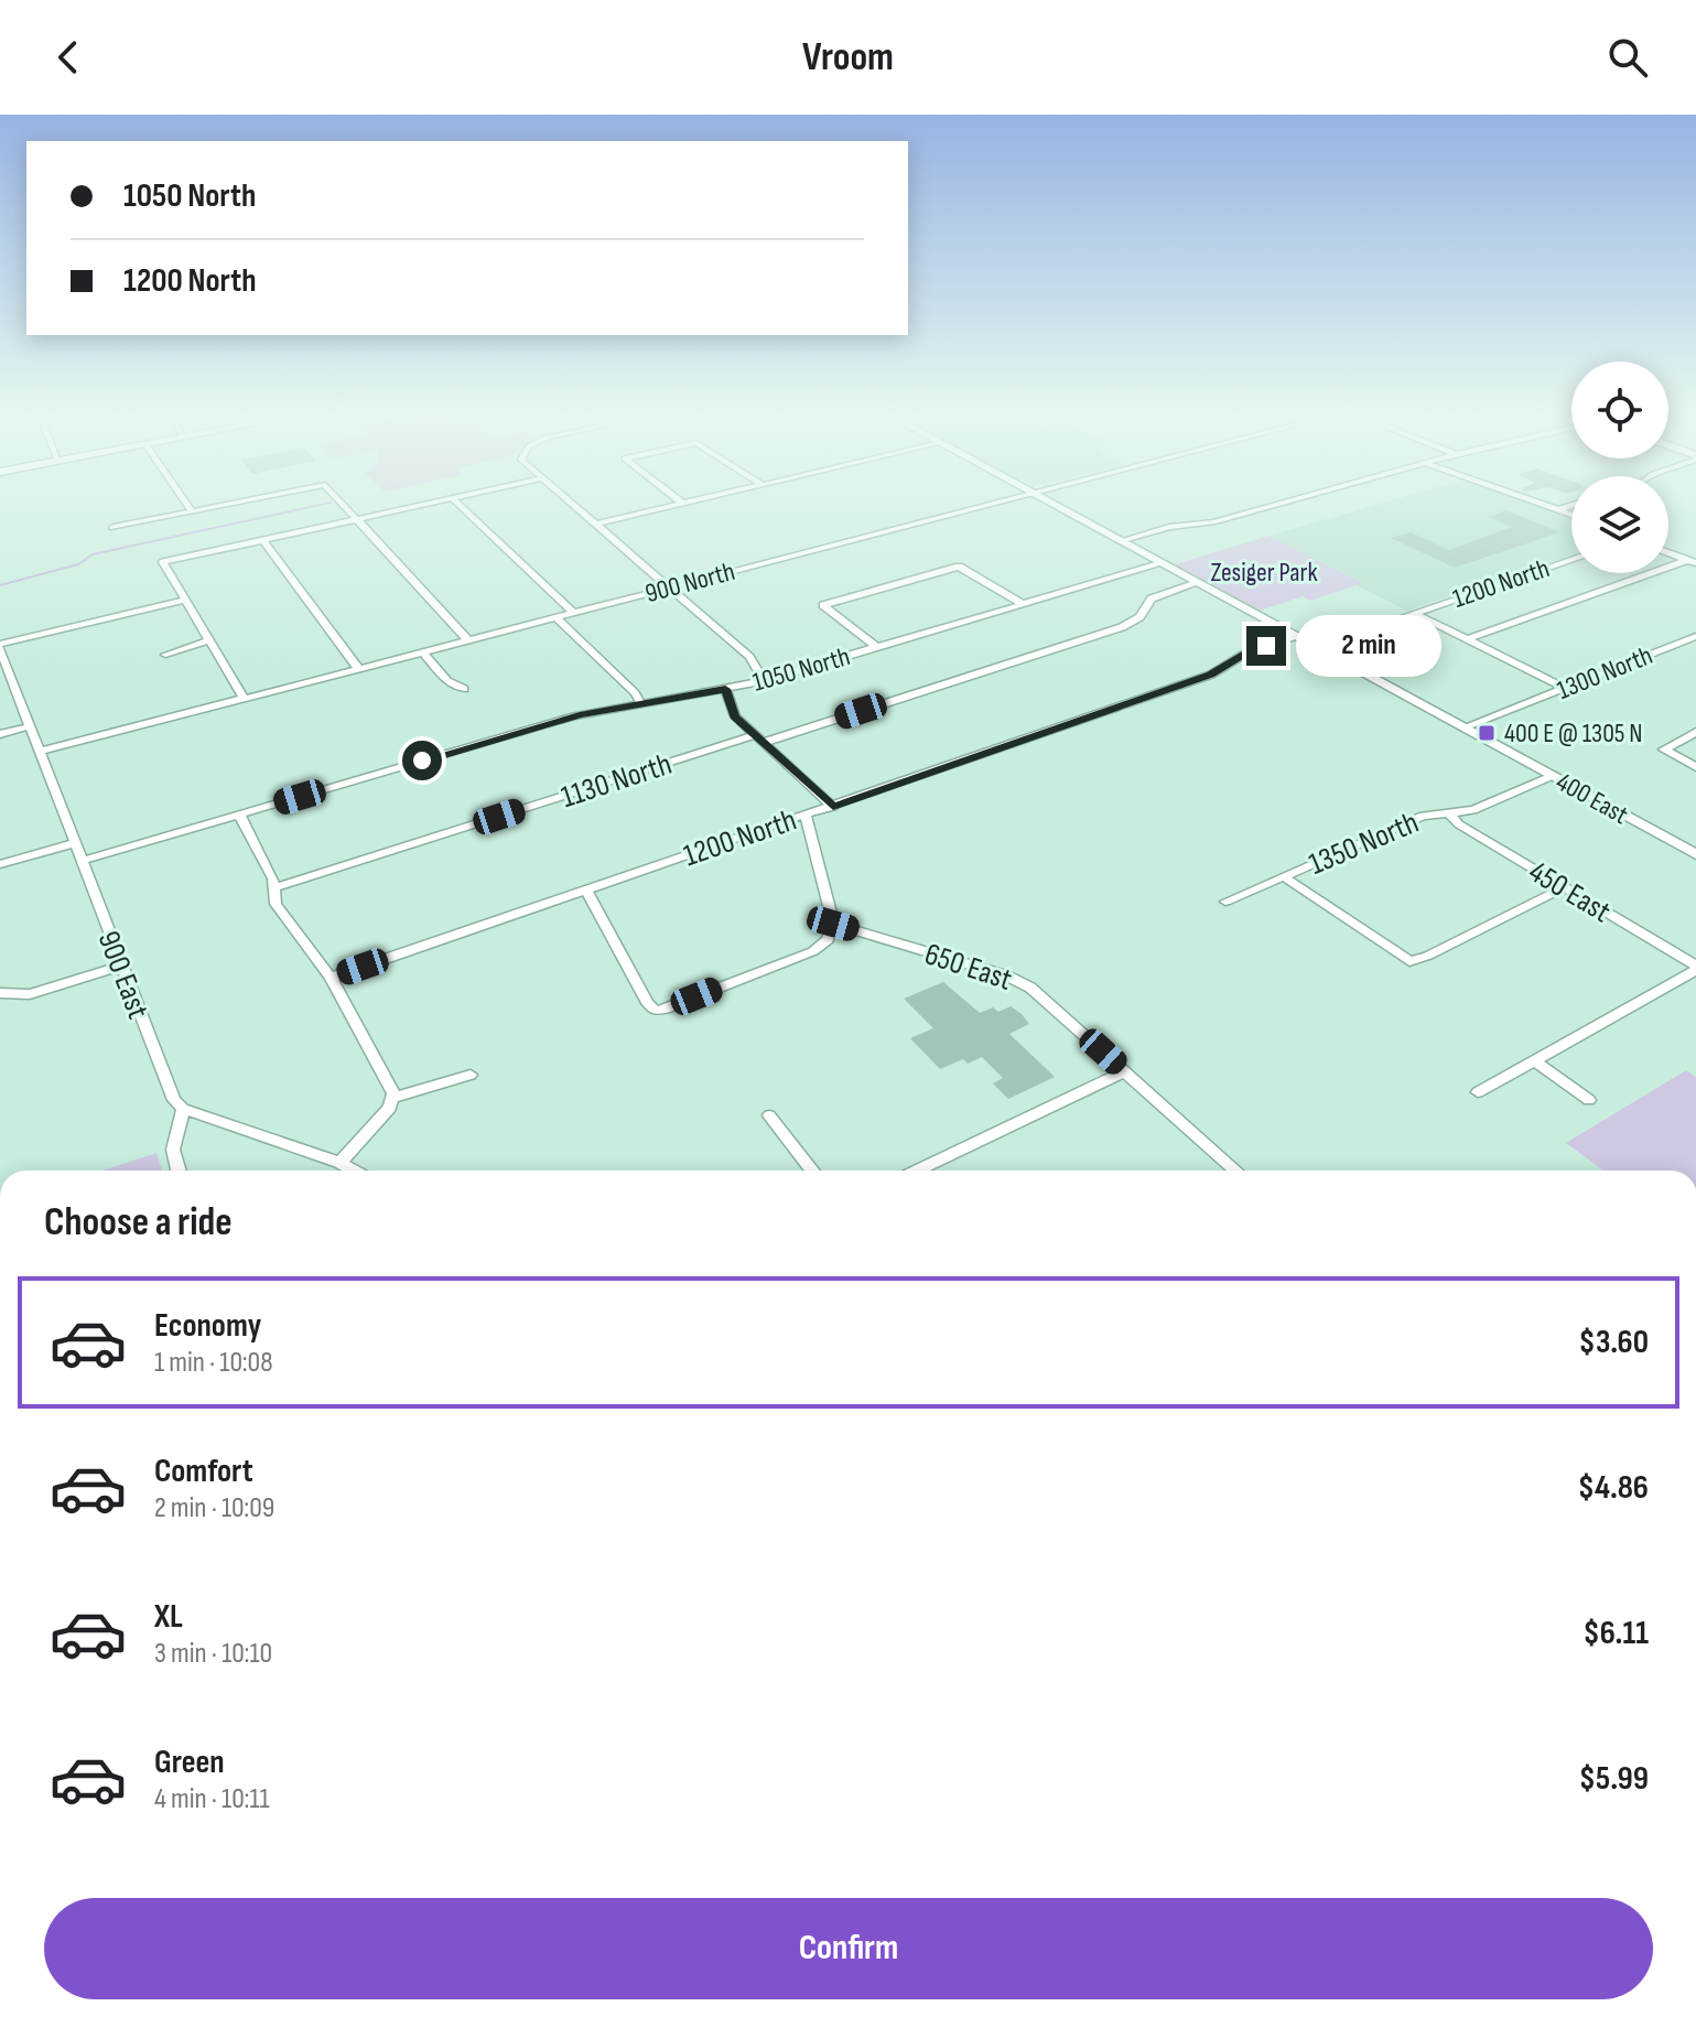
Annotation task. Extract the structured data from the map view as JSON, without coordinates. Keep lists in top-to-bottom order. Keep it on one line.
{"streets":{"main road":["400 East"],"street":["900 North","1200 North","1050 North","1300 North","1130 North","1350 North","450 East","650 East","900 East"]},"crossings":[["900 North","900 East"],["1200 North","400 East"],["1050 North","400 East"],["1050 North","900 East"],["1300 North","400 East"],["1130 North","400 East"],["400 East","1350 North"],["1350 North","450 East"]],"parks":["Zesiger Park"],"places":{"transit":["400 E @ 1305 N"]},"page":{"header":"Vroom","banner":["1050 North","1200 North"],"bubble":"2 min","heading":"Choose a ride","list":[{"name":"Economy","note":"1 min · 10:08","value":"$3.60"},{"name":"Comfort","note":"2 min · 10:09","value":"$4.86"},{"name":"XL","note":"3 min · 10:10","value":"$6.11"},{"name":"Green","note":"4 min · 10:11","value":"$5.99"}],"buttons":"Confirm"}}
